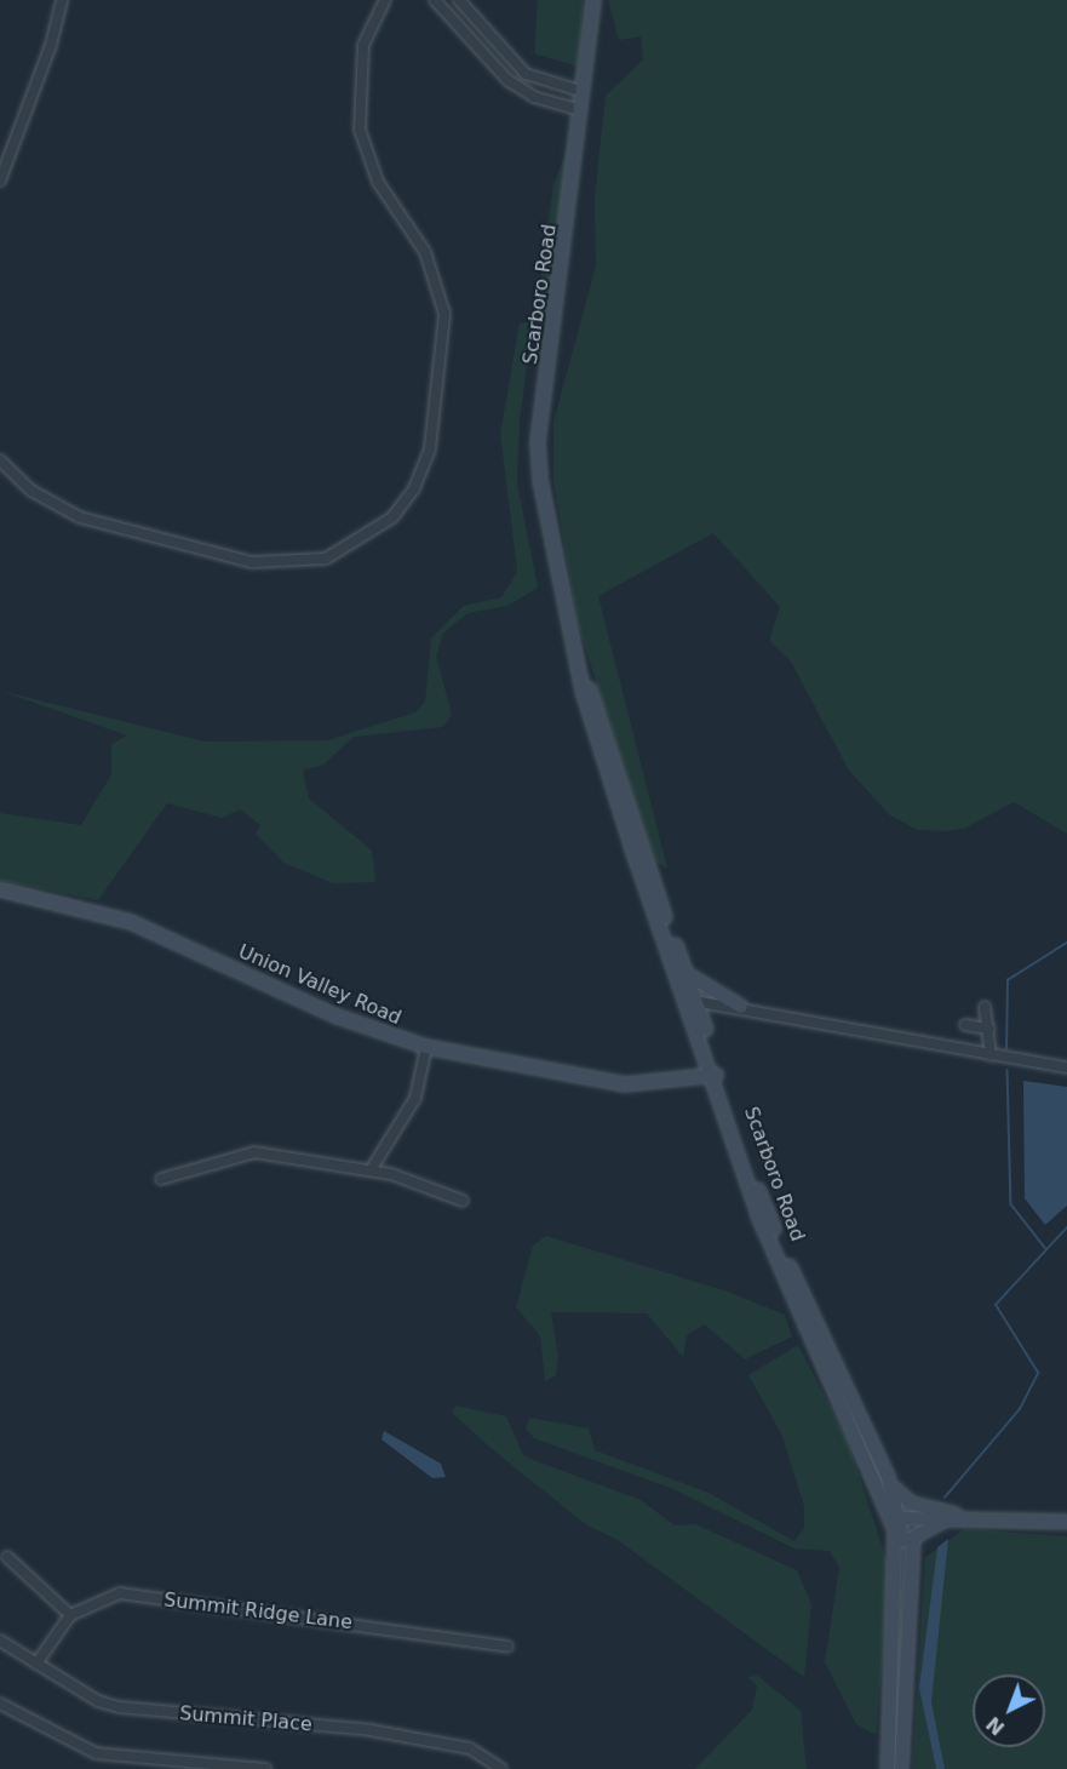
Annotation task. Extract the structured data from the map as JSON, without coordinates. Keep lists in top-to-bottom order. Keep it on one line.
{"streets":{"main road":["Scarboro Road","Union Valley Road"],"street":["Summit Ridge Lane","Summit Place"]},"crossings":[["Scarboro Road","Union Valley Road"]],"north":"bottom left"}
